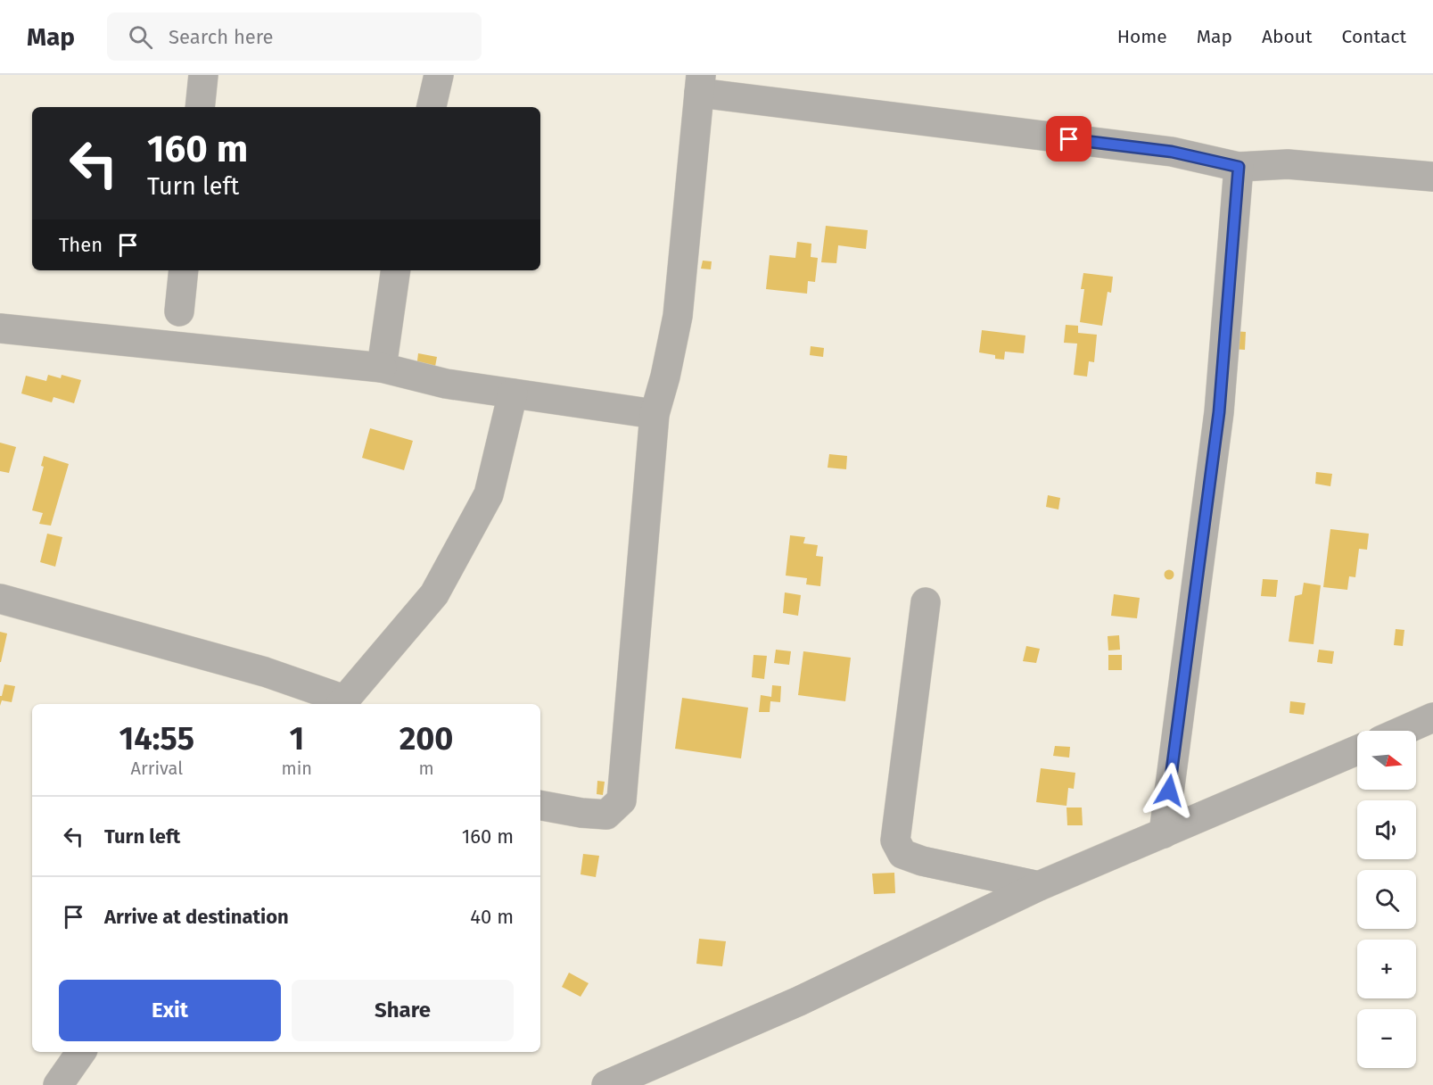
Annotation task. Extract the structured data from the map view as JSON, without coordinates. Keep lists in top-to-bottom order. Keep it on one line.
{"north":"right","page":{"header":"Map","search":"Search here","nav":["Home","Map","About","Contact"],"turn":["160 m","Turn left"],"then":"Then","eta":["14:55","Arrival","1","min","200","m"],"map_buttons":["+","−"],"list":[{"name":"Turn left","value":"160 m"},{"name":"Arrive at destination","value":"40 m"}],"buttons":["Exit","Share"]}}
